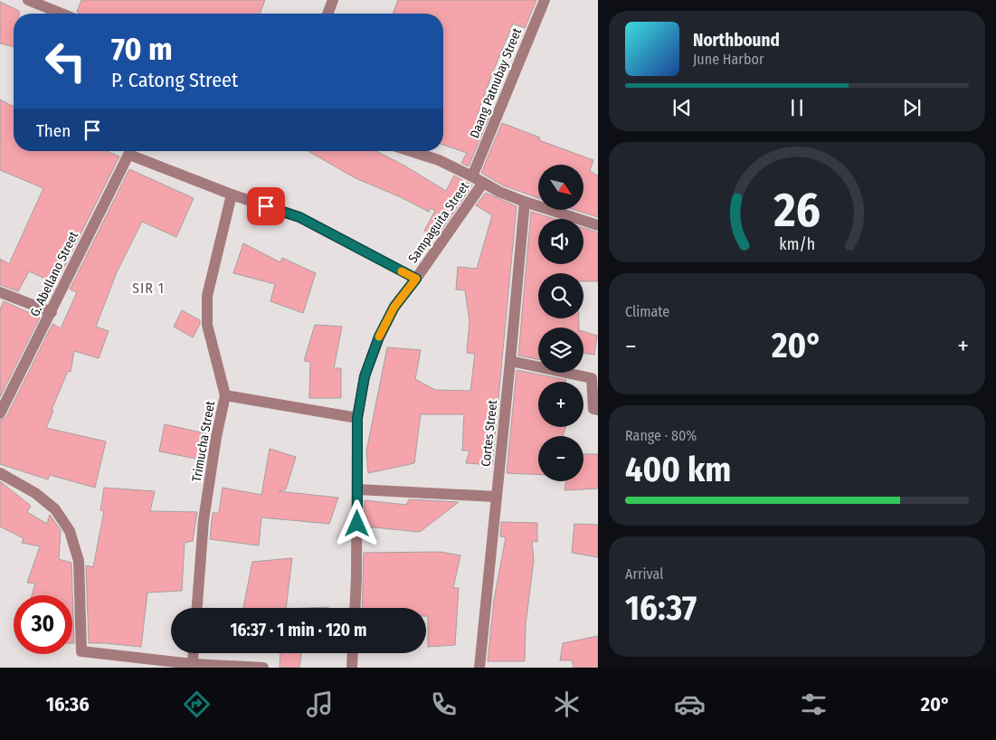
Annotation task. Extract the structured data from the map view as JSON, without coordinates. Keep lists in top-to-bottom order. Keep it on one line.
{"streets":{"street":["Daang Patnubay Street","Sampaguita Street","G. Abellano Street","Cortes Street","Trimucha Street"]},"districts":["SIR 1"],"north":"bottom right","page":{"turn":["70 m","P. Catong Street"],"song":["Northbound","June Harbor"],"then":"Then","map_buttons":["+","−"],"tile":["Climate",["Range · 80%","400 km"],["Arrival","16:37"]],"heat":["−","20°","+"],"limit":"30","trip":"16:37 · 1 min · 120 m","tabs":["16:36","20°"],"gauge":["26","km/h"]}}
